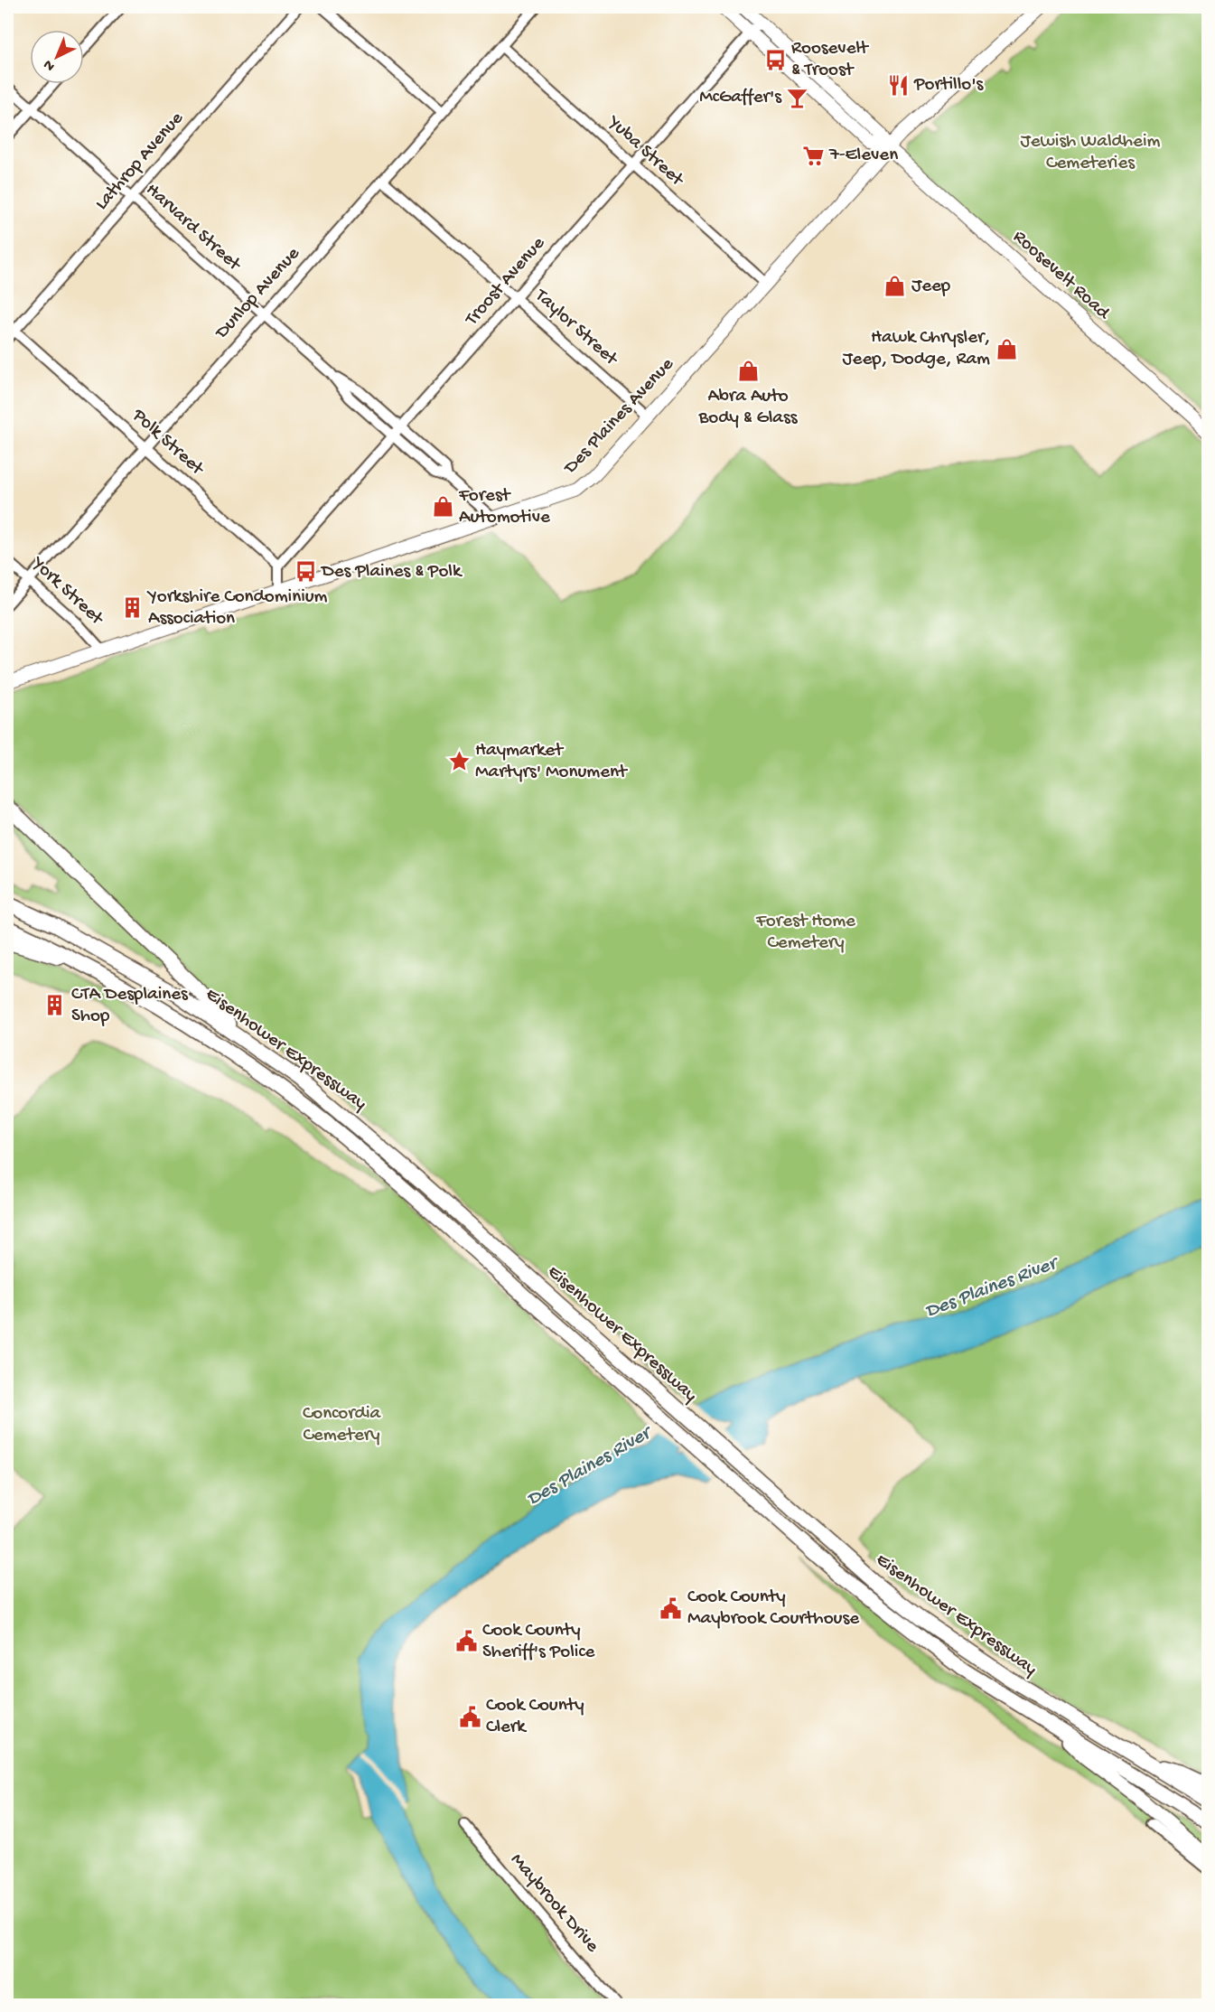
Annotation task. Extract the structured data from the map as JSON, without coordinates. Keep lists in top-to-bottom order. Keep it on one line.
{"streets":{"highway":["Eisenhower Expressway"],"main road":["Roosevelt Road","Des Plaines Avenue"],"street":["Yuba Street","Lathrop Avenue","Harvard Street","Troost Avenue","Dunlop Avenue","Taylor Street","Polk Street","York Street","Maybrook Drive"]},"crossings":[["Yuba Street","Troost Avenue"],["Yuba Street","Dunlop Avenue"],["Yuba Street","Des Plaines Avenue"],["Lathrop Avenue","Harvard Street"],["Lathrop Avenue","Polk Street"],["Harvard Street","Troost Avenue"],["Harvard Street","Dunlop Avenue"],["Harvard Street","Des Plaines Avenue"],["Roosevelt Road","Troost Avenue"],["Roosevelt Road","Des Plaines Avenue"],["Troost Avenue","Taylor Street"],["Troost Avenue","Polk Street"],["Dunlop Avenue","Taylor Street"],["Dunlop Avenue","Polk Street"],["Dunlop Avenue","York Street"],["Taylor Street","Des Plaines Avenue"],["Des Plaines Avenue","York Street"]],"water":["Des Plaines River"],"parks":["Jewish Waldheim Cemeteries","Forest Home Cemetery","Concordia Cemetery"],"places":{"bus stop":["Roosevelt & Troost","Des Plaines & Polk"],"restaurant":["Portillo's"],"bar":["McGaffer's"],"supermarket":["7-Eleven"],"shop":["Jeep","Hawk Chrysler, Jeep, Dodge, Ram","Abra Auto Body & Glass","Forest Automotive"],"building":["Yorkshire Condominium Association","CTA Desplaines Shop"],"place":["Haymarket Martyrs' Monument"],"public building":["Cook County Maybrook Courthouse","Cook County Sheriff's Police","Cook County Clerk"]},"north":"bottom left"}
